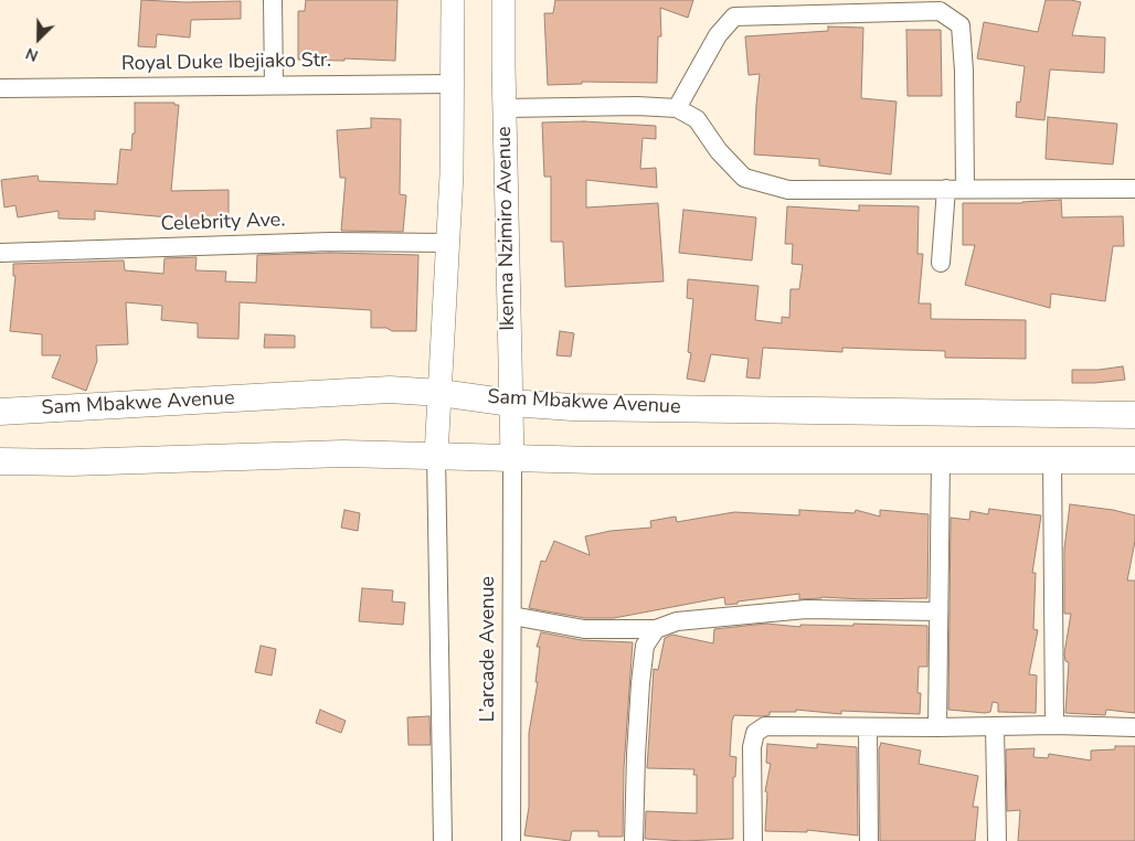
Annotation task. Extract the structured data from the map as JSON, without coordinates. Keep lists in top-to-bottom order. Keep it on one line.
{"streets":{"main road":["Sam Mbakwe Avenue"],"street":["Royal Duke Ibejiako Str.","Celebrity Ave.","Ikenna Nzimiro Avenue","L’arcade Avenue"]},"crossings":[["Ikenna Nzimiro Avenue","Sam Mbakwe Avenue"],["Ikenna Nzimiro Avenue","L’arcade Avenue"]],"north":"bottom left"}
